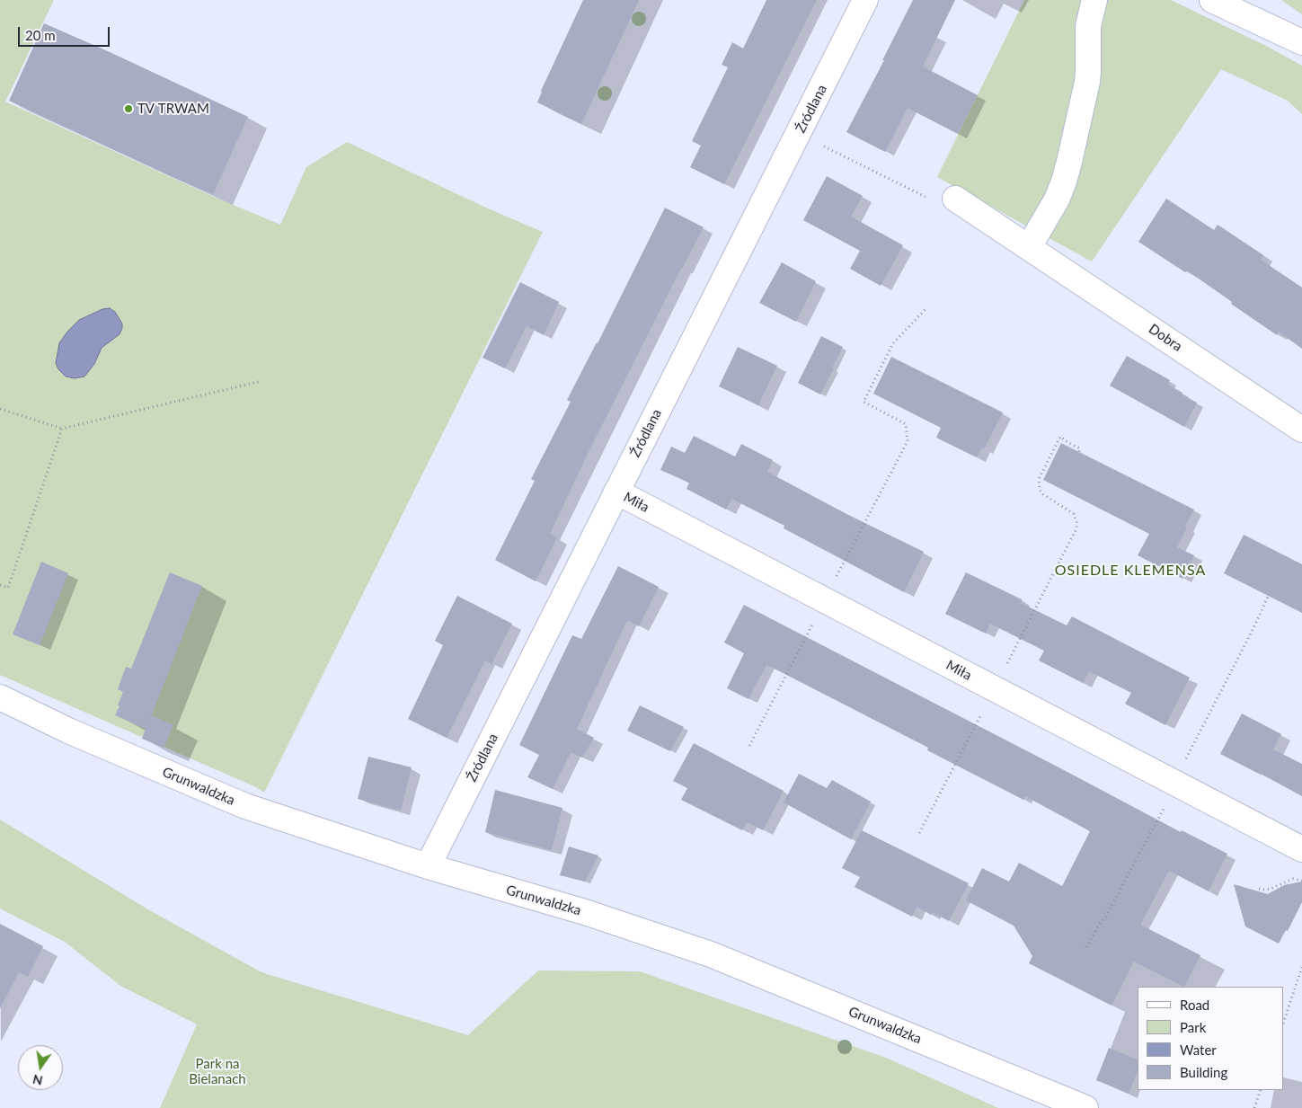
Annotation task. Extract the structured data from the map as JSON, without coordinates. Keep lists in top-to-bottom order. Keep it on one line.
{"streets":{"street":["Źródlana","Dobra","Miła","Grunwaldzka"]},"crossings":[["Źródlana","Miła"],["Źródlana","Grunwaldzka"]],"districts":["OSIEDLE KLEMENSA"],"parks":["Park na Bielanach"],"places":["TV TRWAM"],"legend":["Road","Park","Water","Building"],"scale_bar":"20 m","north":"bottom"}
